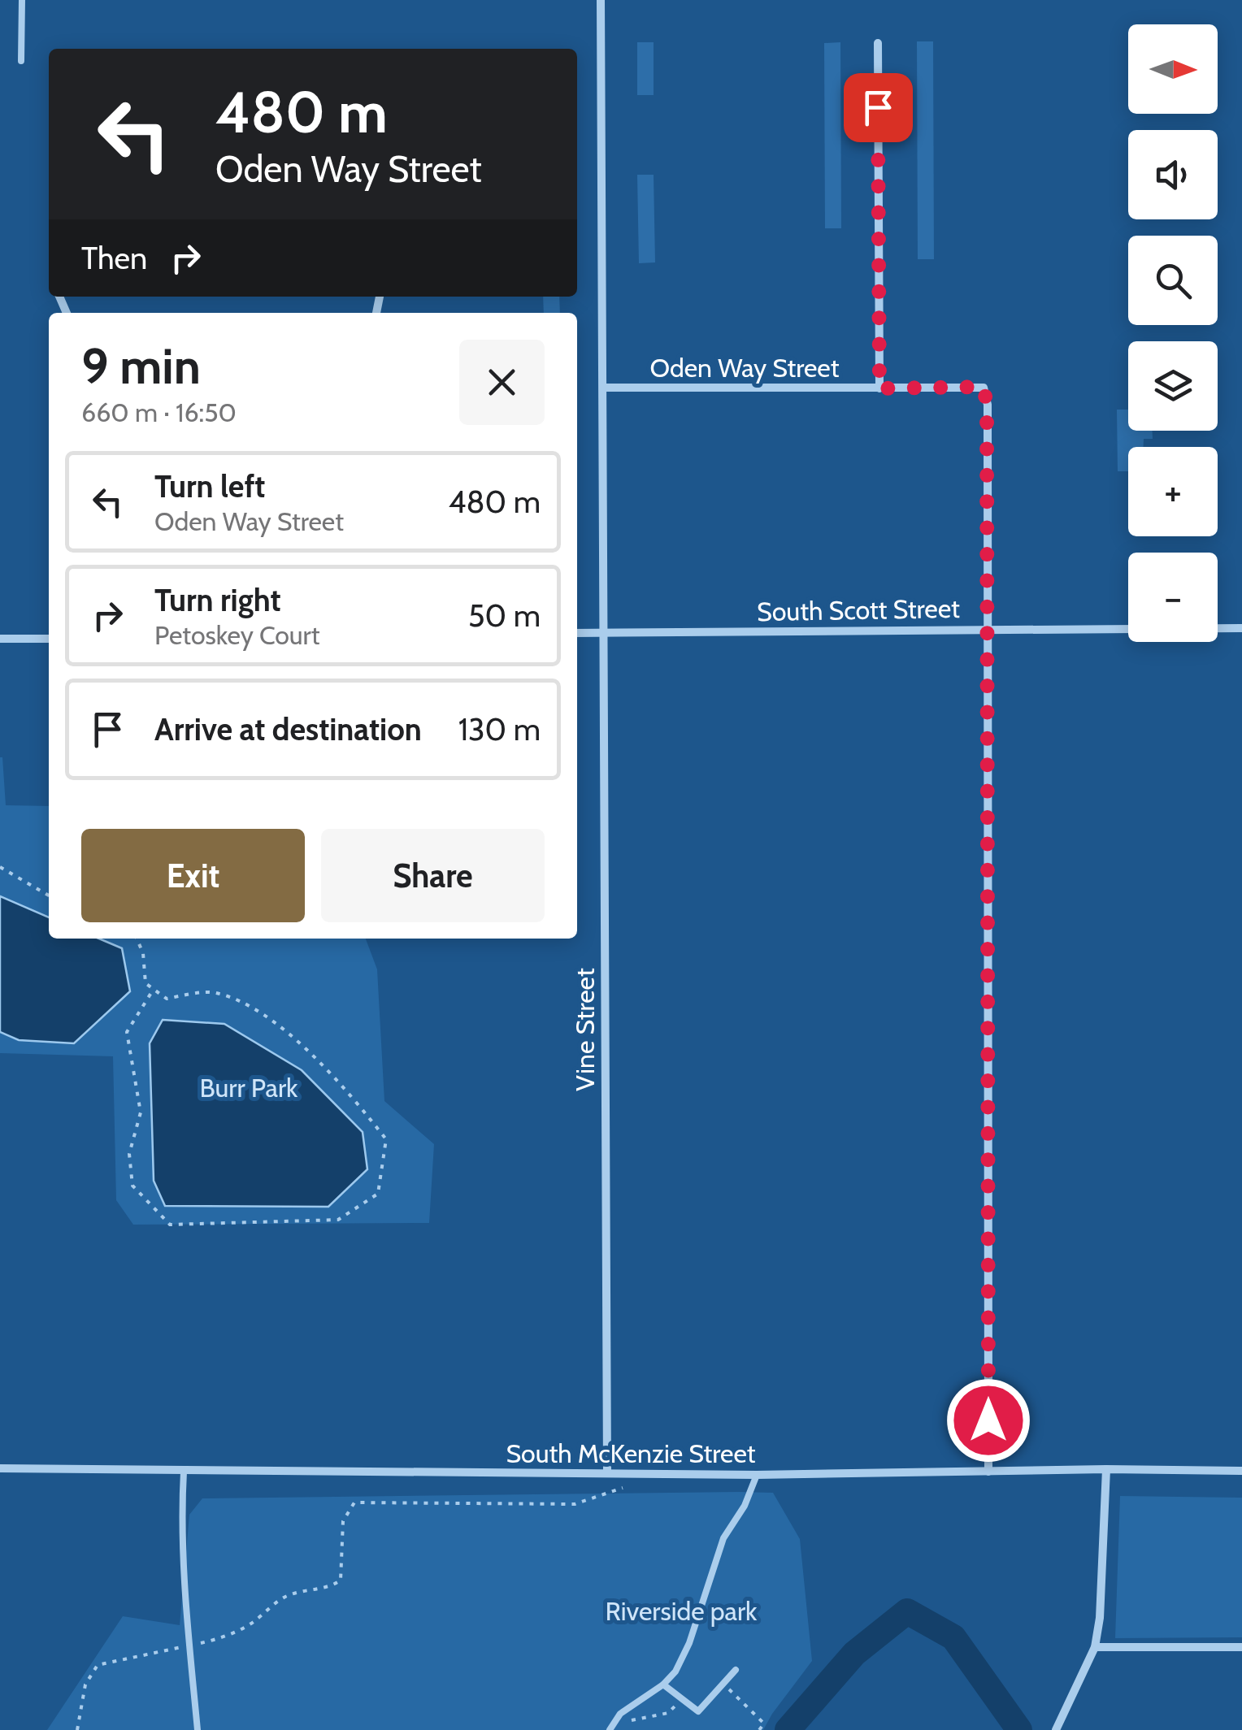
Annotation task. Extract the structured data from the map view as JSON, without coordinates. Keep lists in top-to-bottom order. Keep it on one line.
{"streets":{"street":["Oden Way Street","South Scott Street","Vine Street","South McKenzie Street"]},"crossings":[["Oden Way Street","South Scott Street"],["Oden Way Street","Vine Street"],["South Scott Street","Vine Street"],["Vine Street","South McKenzie Street"]],"parks":["Burr Park","Riverside park"],"north":"right","page":{"map_buttons":["+","−"],"turn":["480 m","Oden Way Street"],"then":"Then","heading":["9 min","660 m · 16:50"],"list":[{"name":"Turn left","note":"Oden Way Street","value":"480 m"},{"name":"Turn right","note":"Petoskey Court","value":"50 m"},{"name":"Arrive at destination","value":"130 m"}],"buttons":["Exit","Share"]}}
